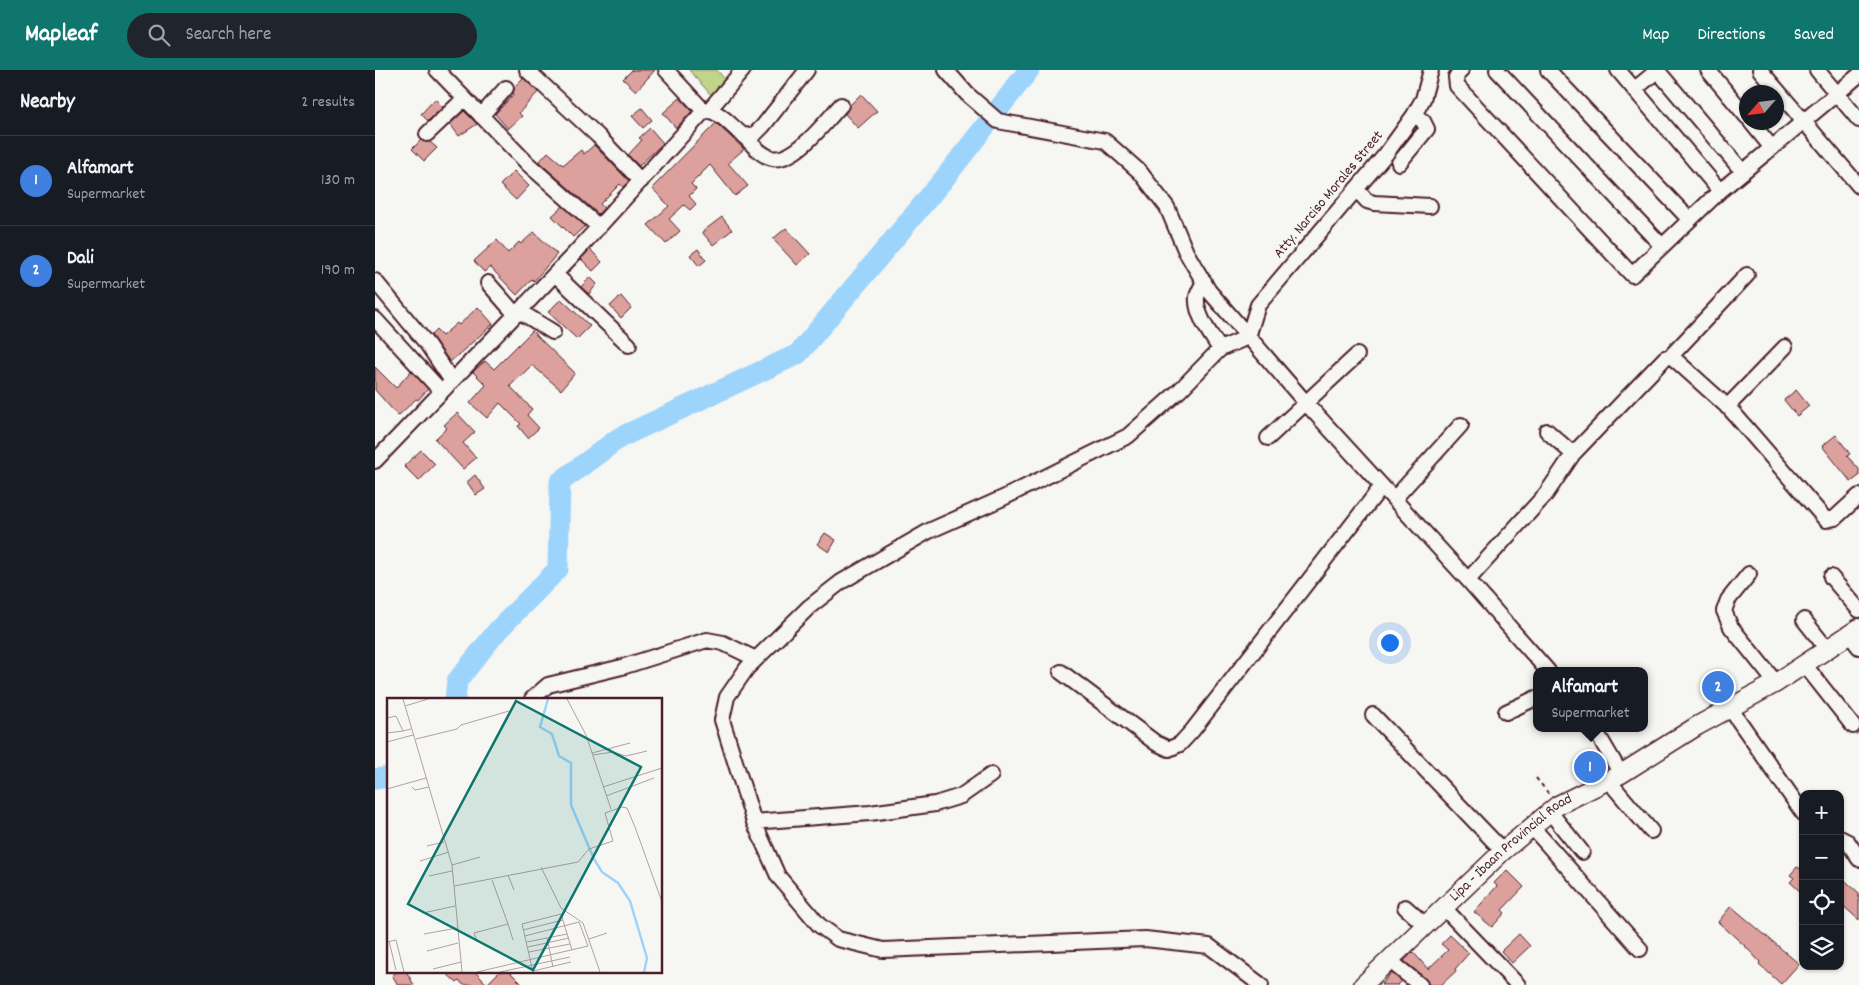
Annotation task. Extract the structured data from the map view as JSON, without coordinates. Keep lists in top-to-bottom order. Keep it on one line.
{"streets":{"main road":["Lipa - Ibaan Provincial Road"],"street":["Atty. Narciso Morales Street"]},"north":"bottom left","page":{"header":"Mapleaf","search":"Search here","nav":["Map","Directions","Saved"],"heading":["Nearby","2 results"],"list":[{"mark":"1","name":"Alfamart","note":"Supermarket","value":"130 m"},{"mark":"2","name":"Dali","note":"Supermarket","value":"190 m"}],"popup":["Alfamart","Supermarket"],"pins":["2","1"],"map_buttons":["+","−"]}}
